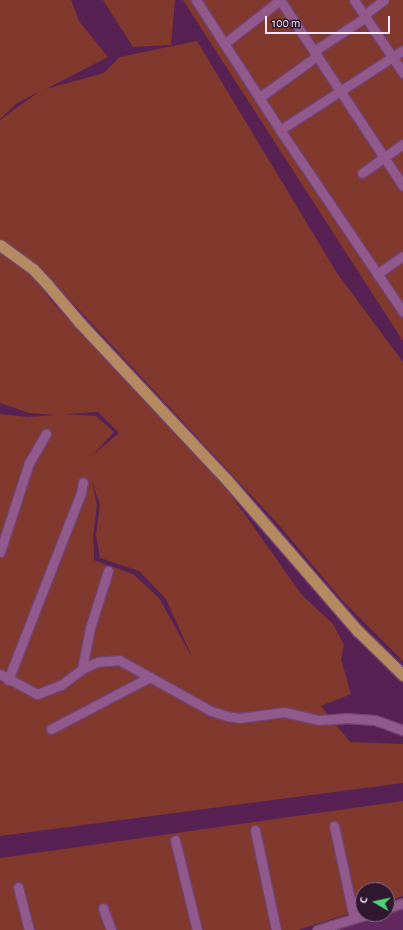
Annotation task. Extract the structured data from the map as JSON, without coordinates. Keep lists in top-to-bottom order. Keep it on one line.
{"scale_bar":"100 m","north":"left"}
